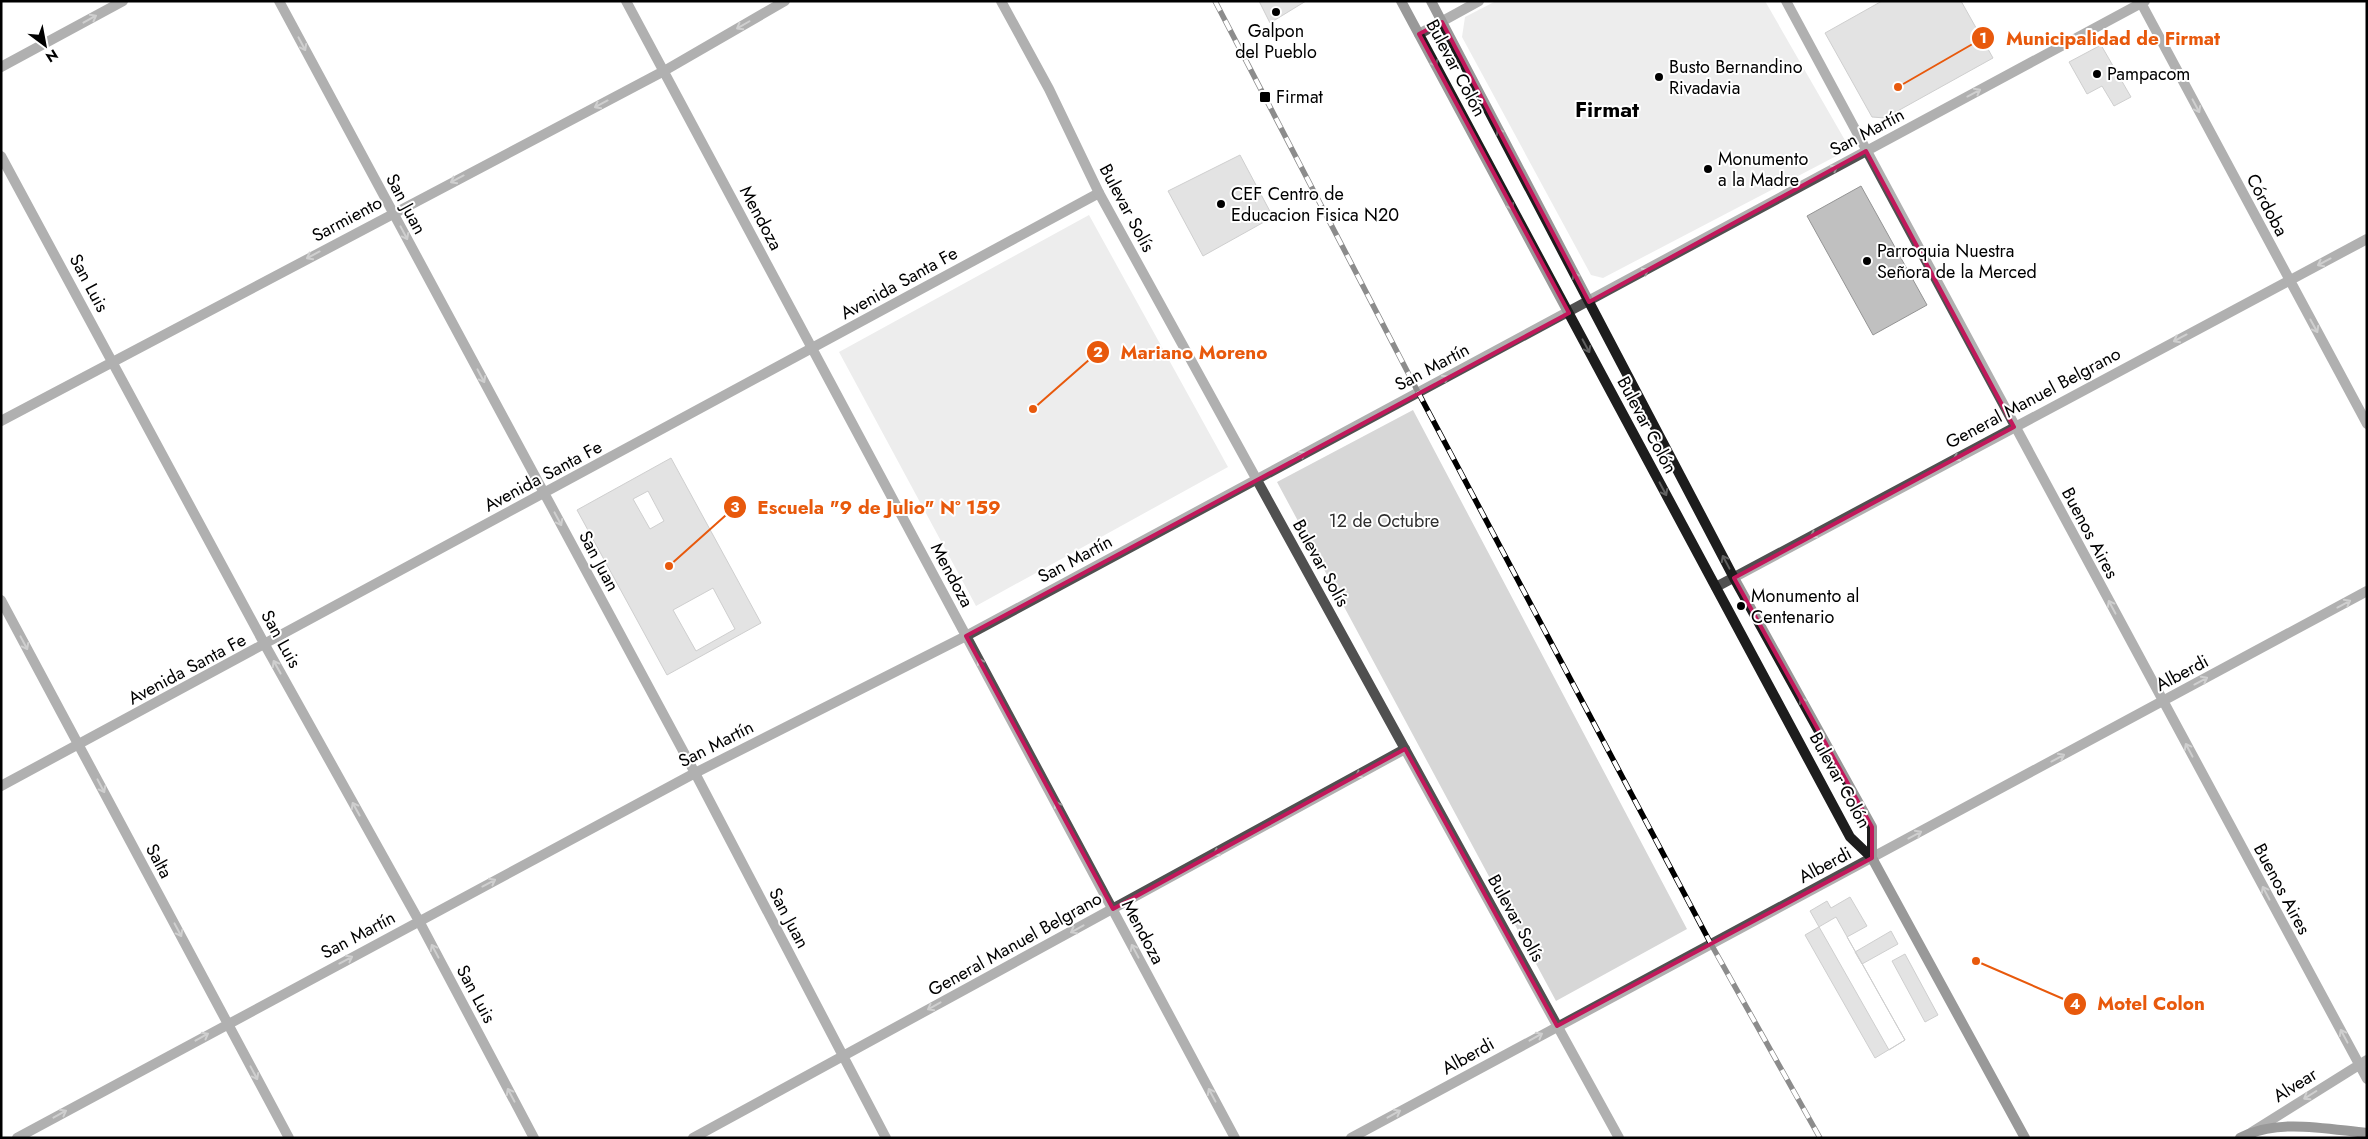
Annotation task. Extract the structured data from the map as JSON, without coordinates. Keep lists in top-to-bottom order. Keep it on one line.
{"streets":{"main road":["Bulevar Colón","Alvear"],"street":["San Martín","San Juan","Córdoba","Bulevar Solís","Mendoza","Sarmiento","San Luis","Avenida Santa Fe","General Manuel Belgrano","Buenos Aires","Alberdi","Salta"]},"crossings":[["Bulevar Colón","San Martín"],["Bulevar Colón","General Manuel Belgrano"],["Bulevar Colón","Alberdi"],["San Martín","San Juan"],["San Martín","Córdoba"],["San Martín","Bulevar Solís"],["San Martín","Mendoza"],["San Martín","San Luis"],["San Martín","Buenos Aires"],["San Martín","Salta"],["San Juan","Sarmiento"],["San Juan","Avenida Santa Fe"],["San Juan","General Manuel Belgrano"],["Córdoba","General Manuel Belgrano"],["Bulevar Solís","Avenida Santa Fe"],["Bulevar Solís","General Manuel Belgrano"],["Bulevar Solís","Alberdi"],["Mendoza","Sarmiento"],["Mendoza","Avenida Santa Fe"],["Mendoza","General Manuel Belgrano"],["Sarmiento","San Luis"],["San Luis","Avenida Santa Fe"],["Avenida Santa Fe","Salta"],["General Manuel Belgrano","Buenos Aires"],["Buenos Aires","Alberdi"],["Buenos Aires","Alvear"]],"one_way":["San Martín","San Juan","Córdoba","Mendoza","Sarmiento","San Luis","General Manuel Belgrano","Buenos Aires","Alberdi","Salta","Alvear"],"districts":["Firmat"],"parks":["12 de Octubre"],"places":{"other":["Galpon del Pueblo","Pampacom","Busto Bernandino Rivadavia","Municipalidad de Firmat","Monumento a la Madre","CEF Centro de Educacion Fisica N20","Parroquia Nuestra Señora de la Merced","Mariano Moreno","Escuela \"9 de Julio\" Nº 159","Monumento al Centenario","Motel Colon"],"transit":["Firmat"]},"north":"bottom right"}
